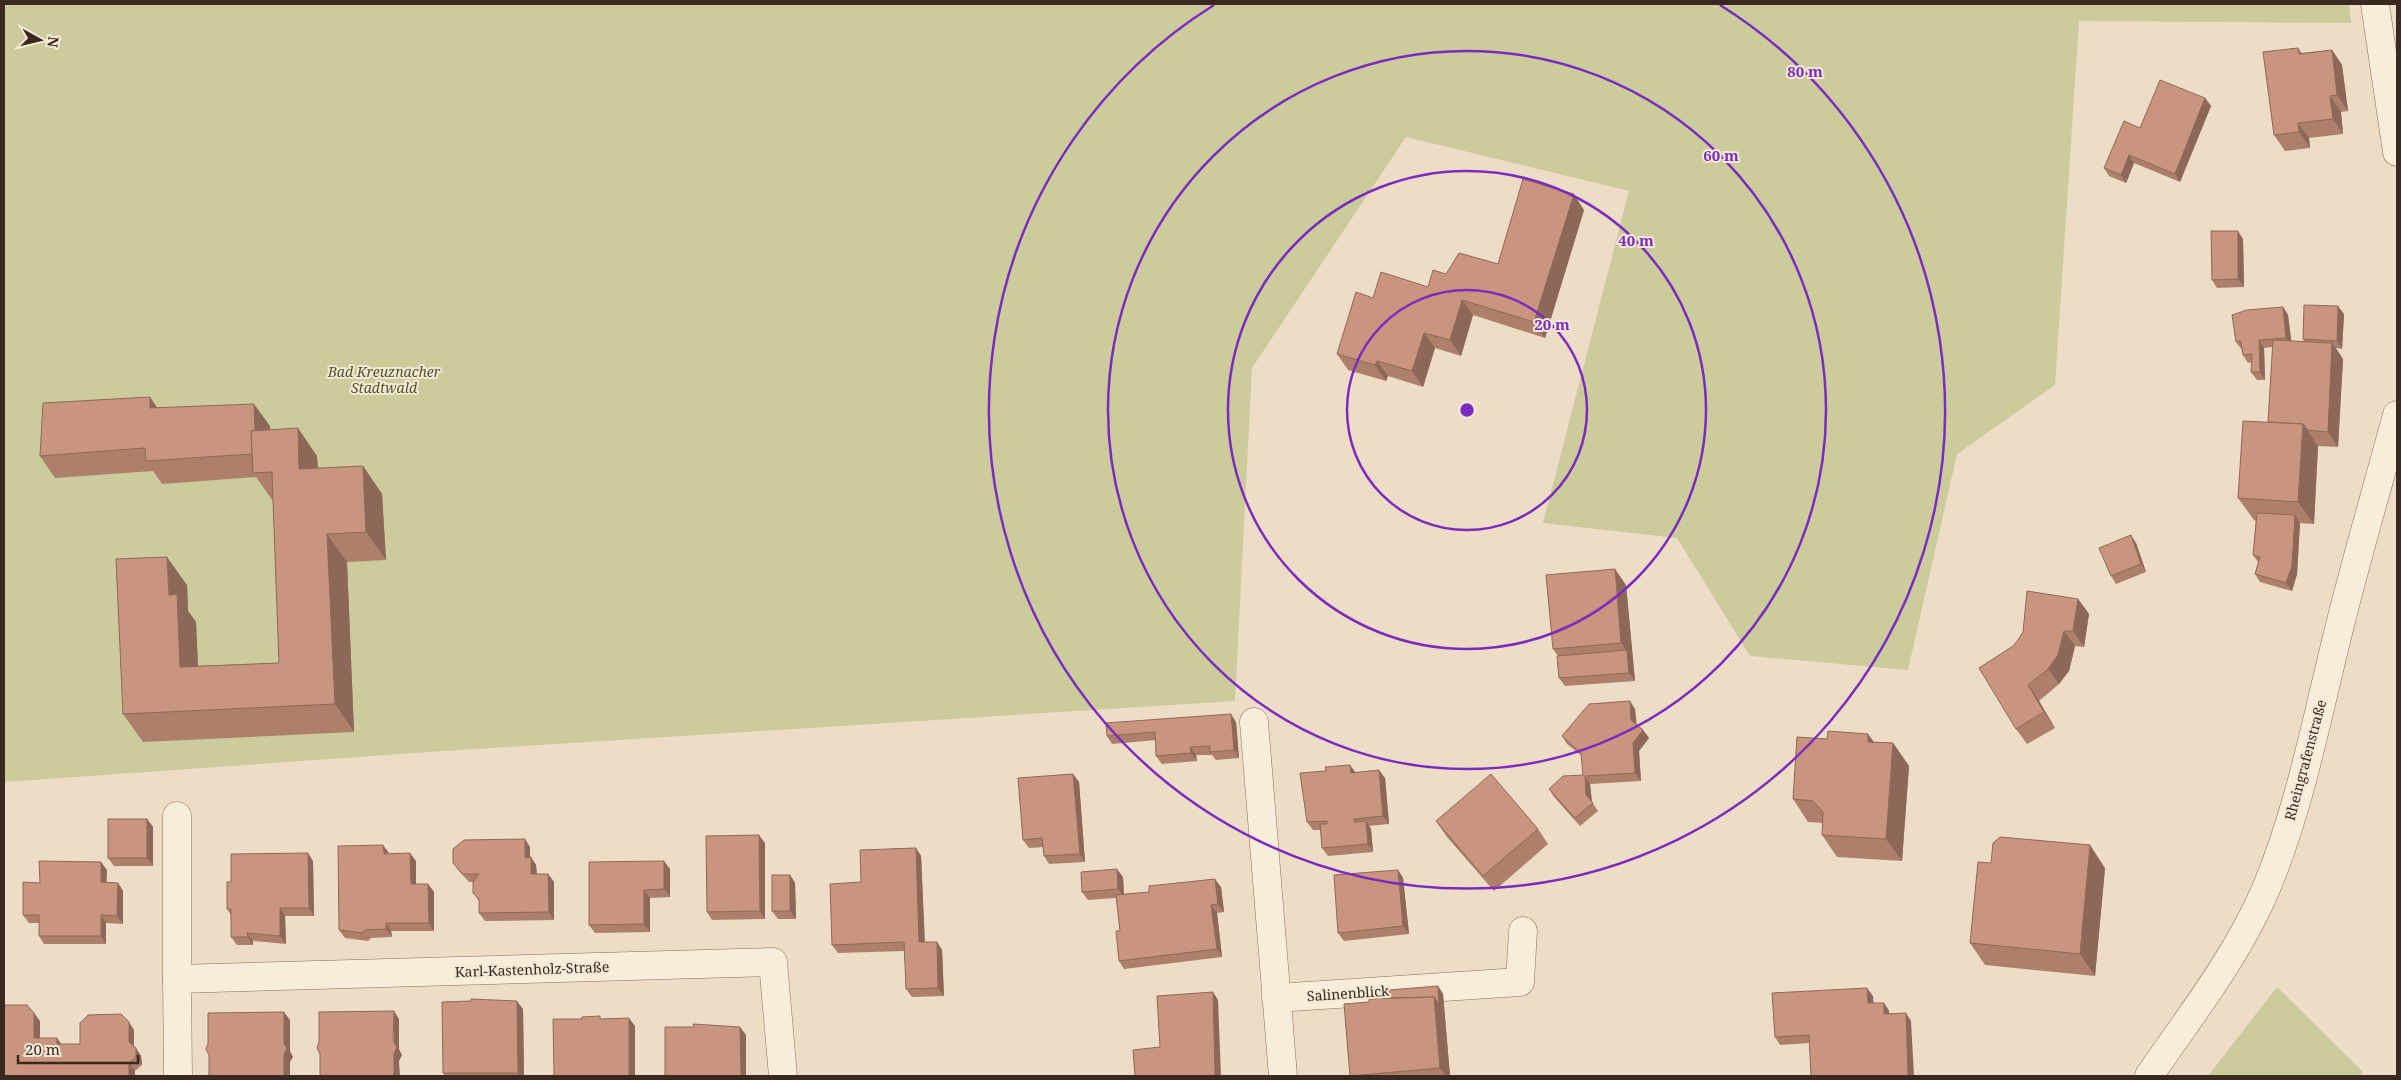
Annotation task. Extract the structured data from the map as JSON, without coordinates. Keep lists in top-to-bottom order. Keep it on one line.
{"streets":{"street":["Rheingrafenstraße","Karl-Kastenholz-Straße","Salinenblick"]},"parks":["Bad Kreuznacher Stadtwald"],"scale_bar":"20 m","north":"right","rings":["80 m","60 m","40 m","20 m"]}
